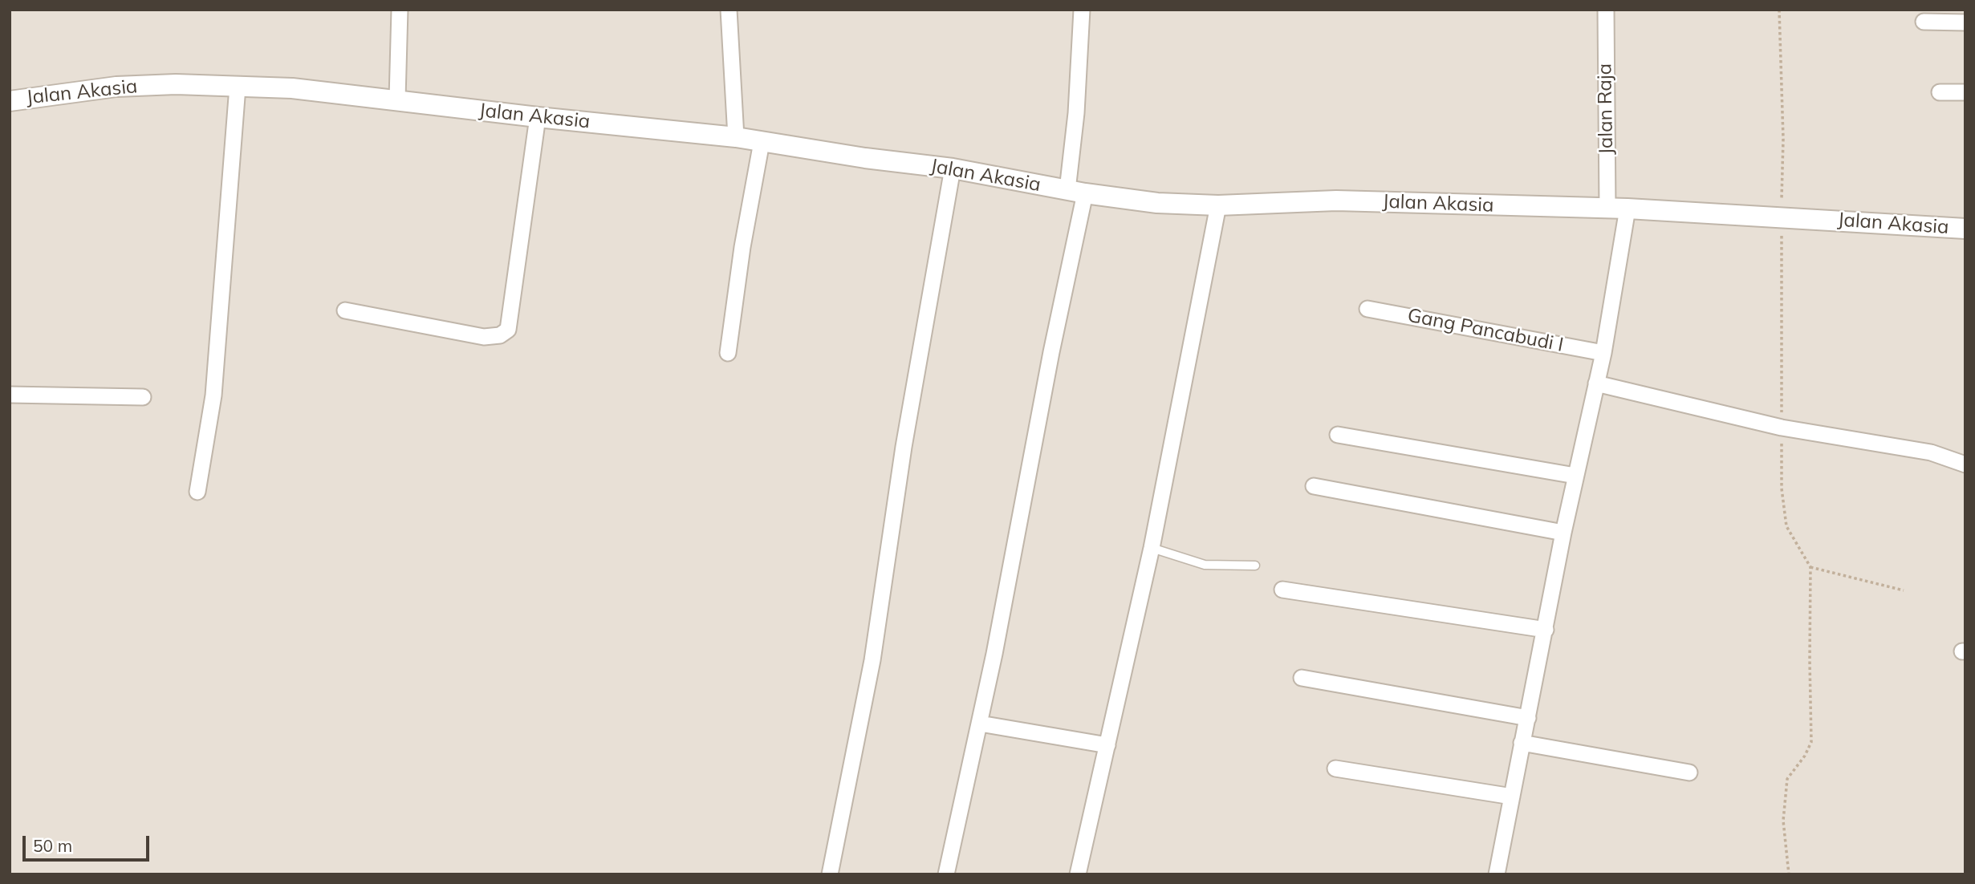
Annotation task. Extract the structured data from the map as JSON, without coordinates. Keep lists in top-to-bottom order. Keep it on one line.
{"streets":{"street":["Jalan Akasia","Jalan Raja","Gang Pancabudi I"]},"crossings":[["Jalan Akasia","Jalan Raja"]],"scale_bar":"50 m"}
